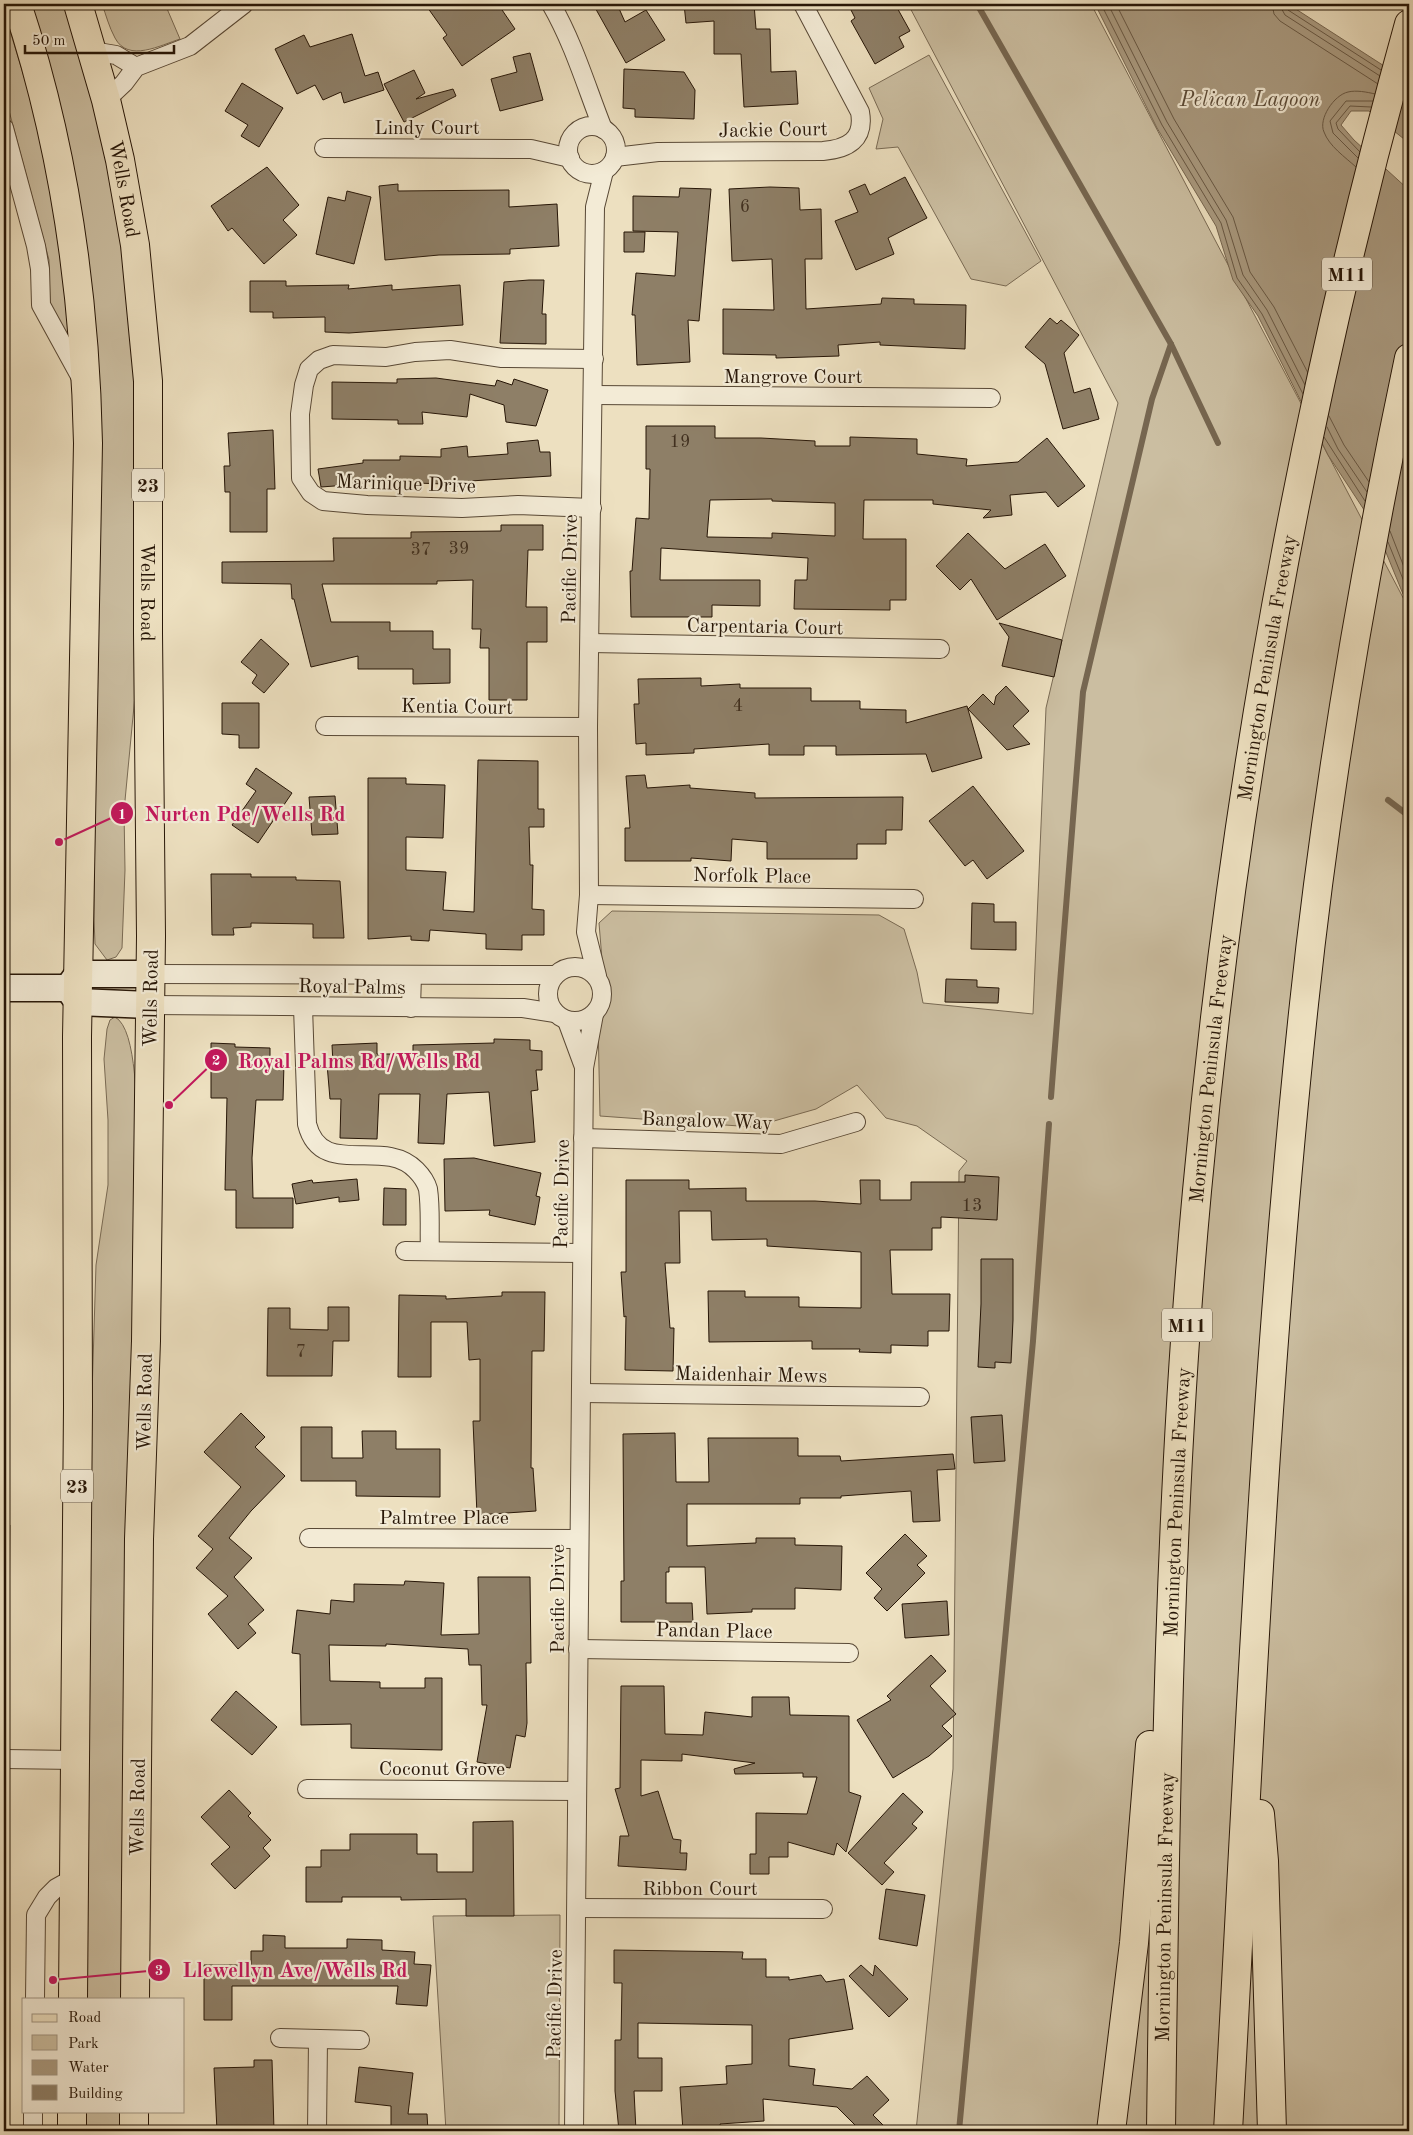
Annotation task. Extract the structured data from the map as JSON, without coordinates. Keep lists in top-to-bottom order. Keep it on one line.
{"streets":{"main road":["Wells Road","M11","23","Mornington Peninsula Freeway"],"street":["Lindy Court","Jackie Court","Mangrove Court","Marinique Drive","Pacific Drive","Carpentaria Court","Kentia Court","Norfolk Place","Royal Palms","Bangalow Way","Maidenhair Mews","Palmtree Place","Pandan Place","Coconut Grove","Ribbon Court"]},"crossings":[["Lindy Court","Jackie Court"],["Lindy Court","Pacific Drive"],["Jackie Court","Pacific Drive"],["Wells Road","Royal Palms"],["Mangrove Court","Pacific Drive"],["Marinique Drive","Pacific Drive"],["Pacific Drive","Carpentaria Court"],["Pacific Drive","Kentia Court"],["Pacific Drive","Norfolk Place"],["Pacific Drive","Royal Palms"],["Pacific Drive","Bangalow Way"],["Pacific Drive","Maidenhair Mews"],["Pacific Drive","Palmtree Place"],["Pacific Drive","Pandan Place"],["Pacific Drive","Coconut Grove"],["Pacific Drive","Ribbon Court"]],"water":["Pelican Lagoon"],"places":["Nurten Pde/Wells Rd","Royal Palms Rd/Wells Rd","Llewellyn Ave/Wells Rd"],"house_numbers":["6","19","39","37","4","13","7"],"legend":["Road","Park","Water","Building"],"scale_bar":"50 m"}
